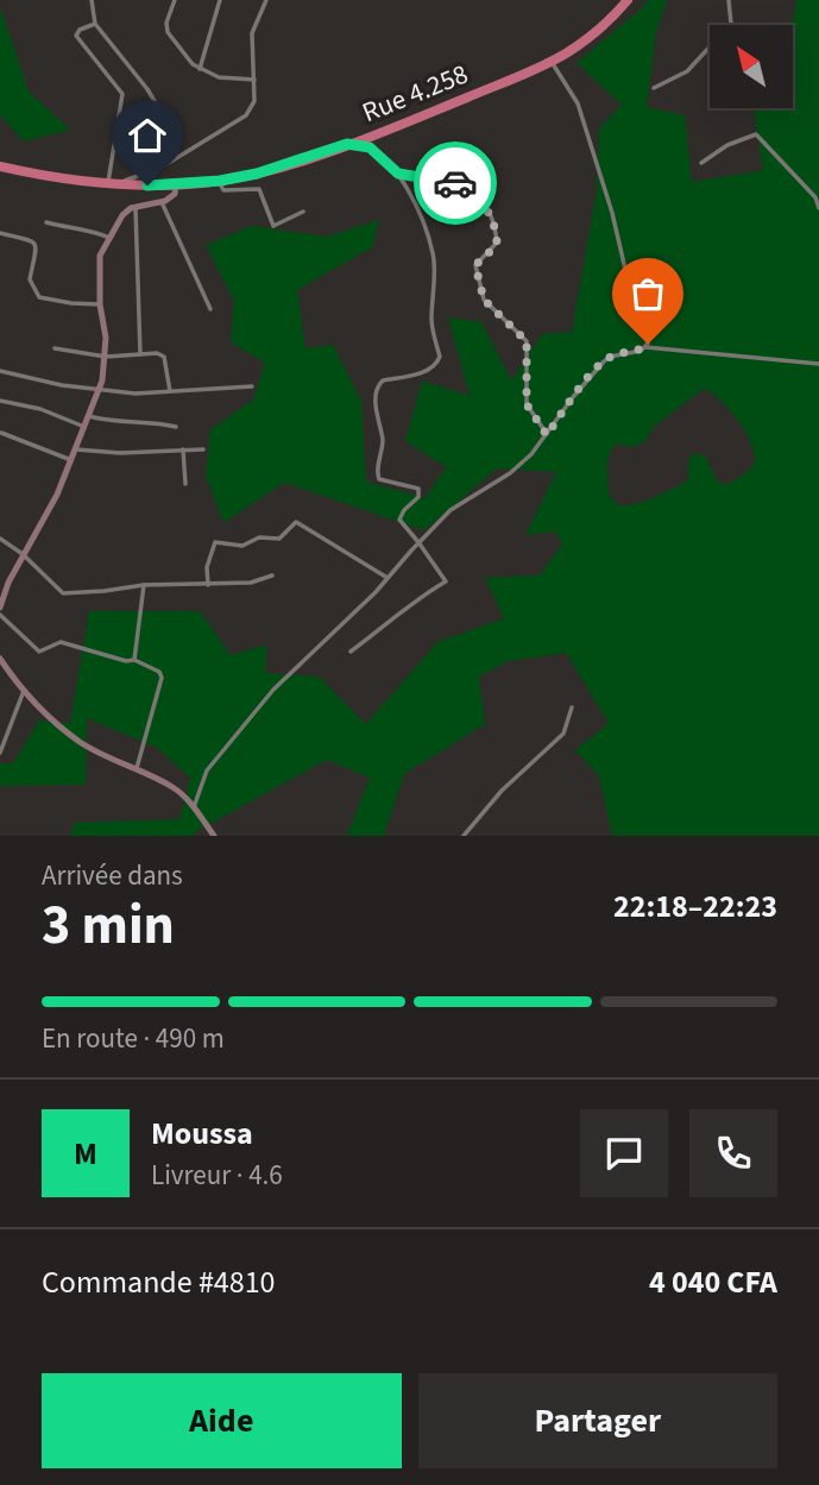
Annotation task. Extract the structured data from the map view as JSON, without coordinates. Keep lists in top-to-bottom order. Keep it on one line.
{"streets":{"highway":["Rue 4.258"]},"north":"top left","page":{"heading":["3 min","Arrivée dans","22:18–22:23"],"panel":["Moussa","Livreur · 4.6","Commande #4810","4 040 CFA"],"bar":"En route · 490 m","round":"M","buttons":["Aide","Partager"]}}
